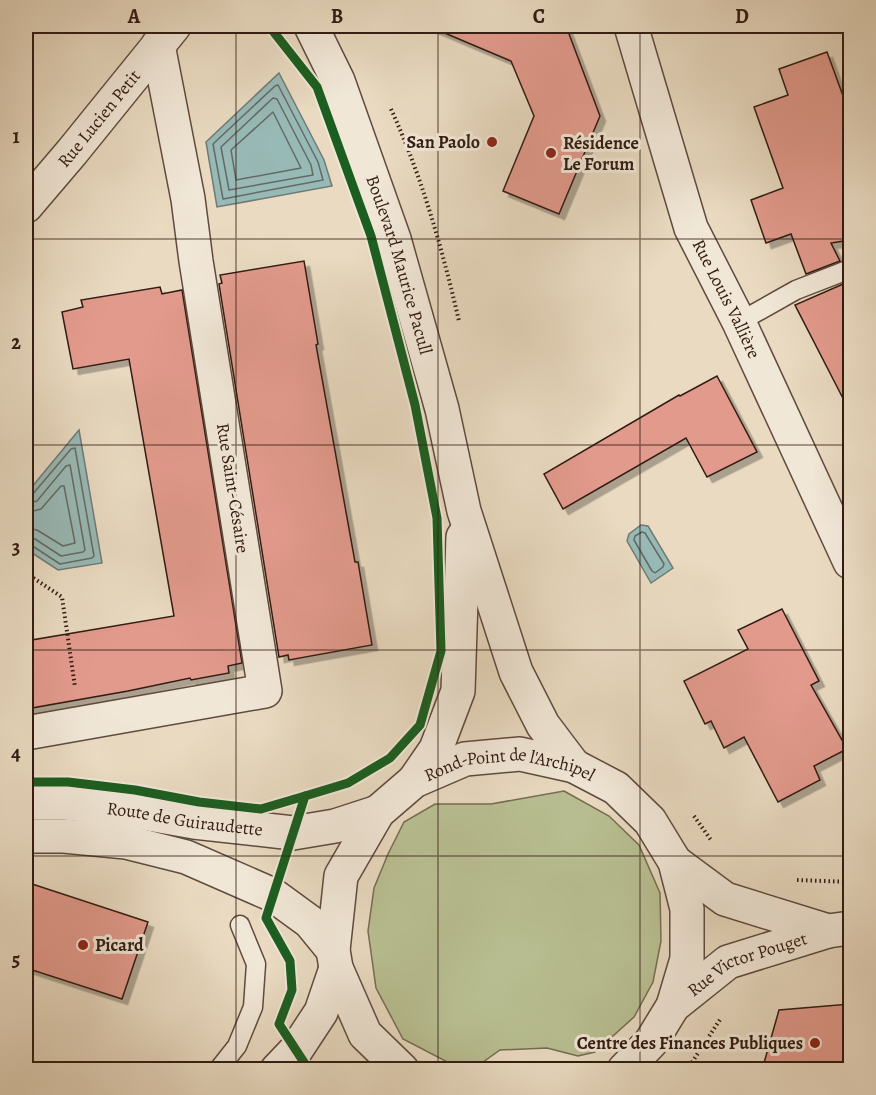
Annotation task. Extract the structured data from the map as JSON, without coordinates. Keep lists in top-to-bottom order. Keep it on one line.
{"streets":{"street":["Rue Lucien Petit","Boulevard Maurice Pacull","Rue Louis Vallière","Rue Saint-Césaire","Rond-Point de l'Archipel","Route de Guiraudette","Rue Victor Pouget"]},"crossings":[["Rue Lucien Petit","Rue Saint-Césaire"],["Boulevard Maurice Pacull","Rond-Point de l'Archipel"],["Rond-Point de l'Archipel","Route de Guiraudette"],["Rond-Point de l'Archipel","Rue Victor Pouget"]],"places":["San Paolo","Résidence Le Forum","Picard","Centre des Finances Publiques"],"grid":{"columns":["A","B","C","D"],"rows":["1","2","3","4","5"]}}
